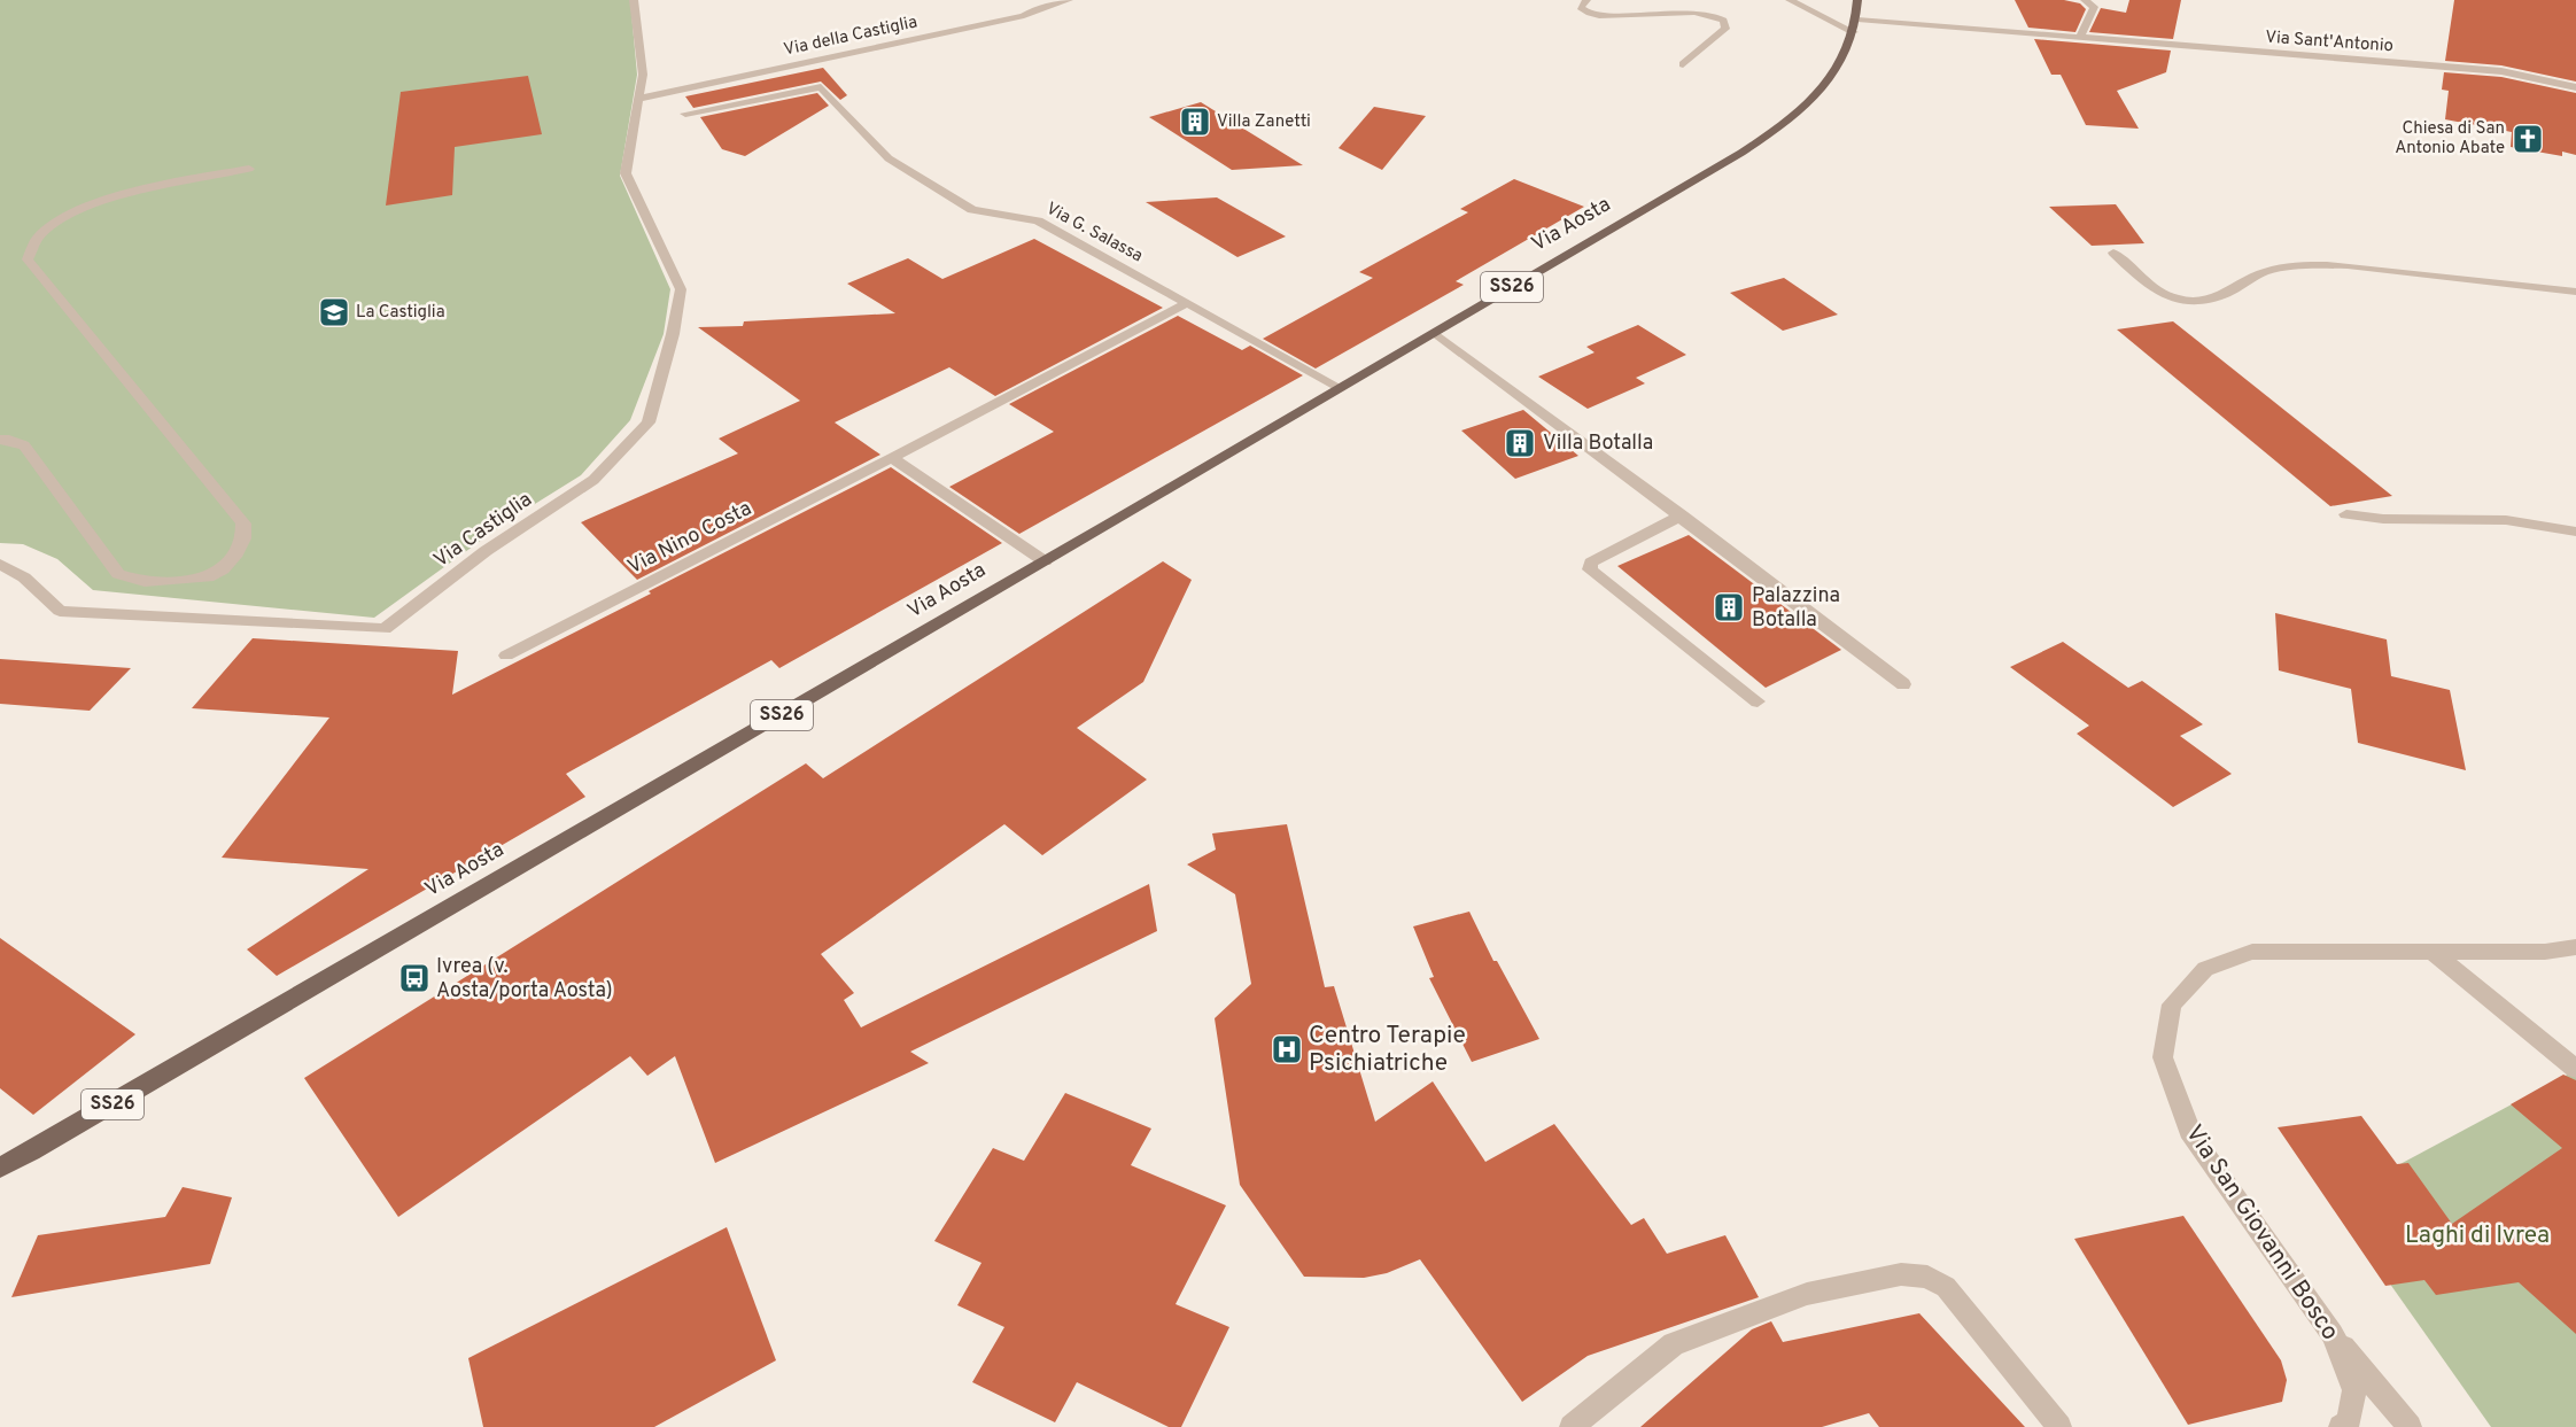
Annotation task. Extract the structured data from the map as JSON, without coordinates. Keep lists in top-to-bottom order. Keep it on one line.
{"streets":{"main road":["Via Aosta","SS26"],"street":["Via della Castiglia","Via Sant'Antonio","Via G. Salassa","Via Castiglia","Via Nino Costa","Via San Giovanni Bosco"]},"crossings":[["Via della Castiglia","Via Castiglia"],["Via Sant'Antonio","Via Aosta"],["Via Aosta","Via G. Salassa"],["Via G. Salassa","Via Nino Costa"]],"parks":["Laghi di Ivrea"],"places":{"building":["Villa Zanetti","Villa Botalla","Palazzina Botalla"],"church":["Chiesa di San Antonio Abate"],"school or university":["La Castiglia"],"bus stop":["Ivrea (v. Aosta/porta Aosta)"],"hospital":["Centro Terapie Psichiatriche"]}}
